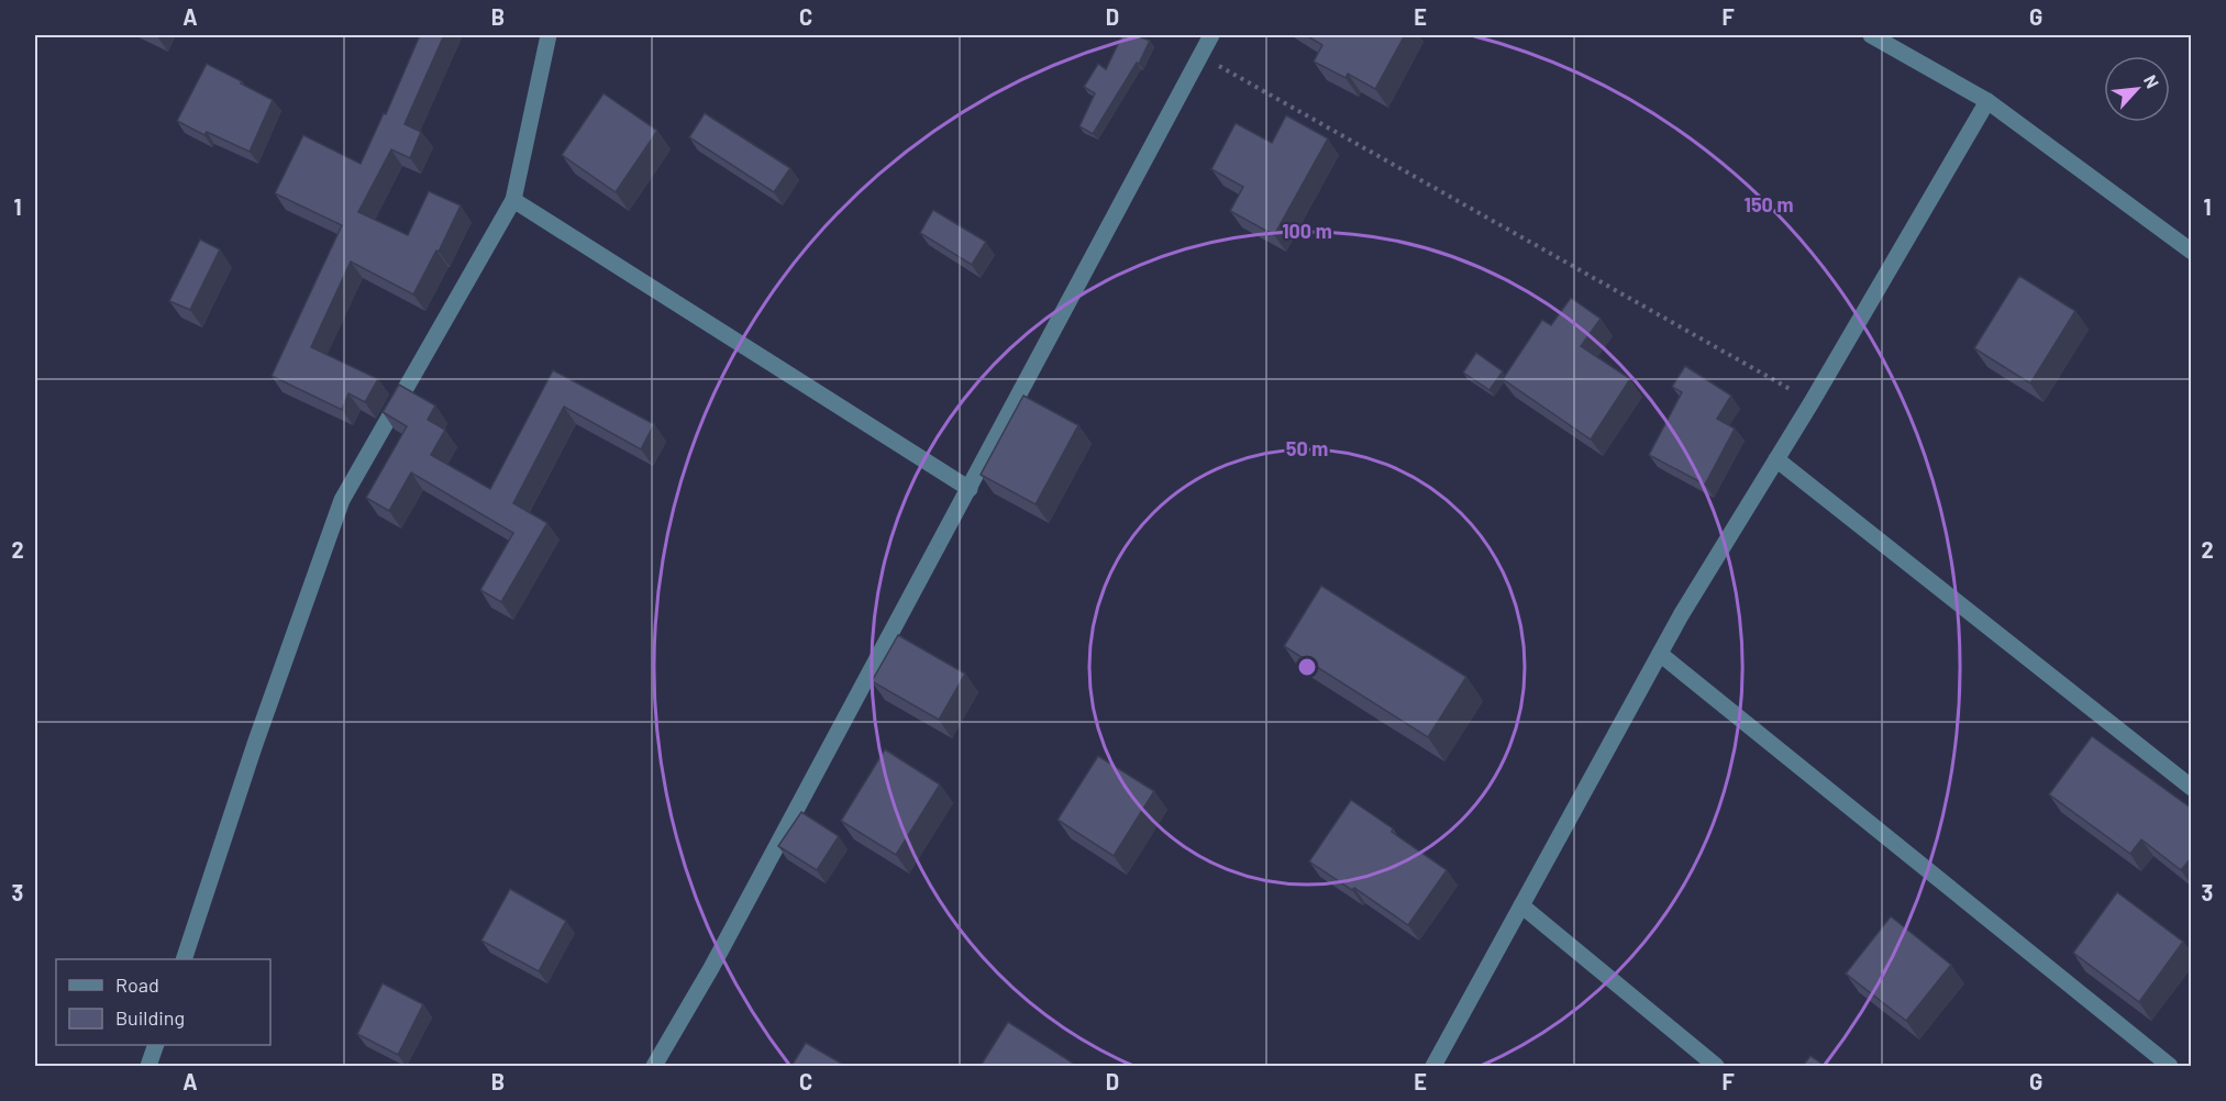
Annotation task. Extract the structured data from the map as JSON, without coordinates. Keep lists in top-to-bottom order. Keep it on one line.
{"legend":["Road","Building"],"north":"top right","grid":{"columns":["A","B","C","D","E","F","G"],"rows":["1","2","3"]},"rings":["150 m","100 m","50 m"]}
